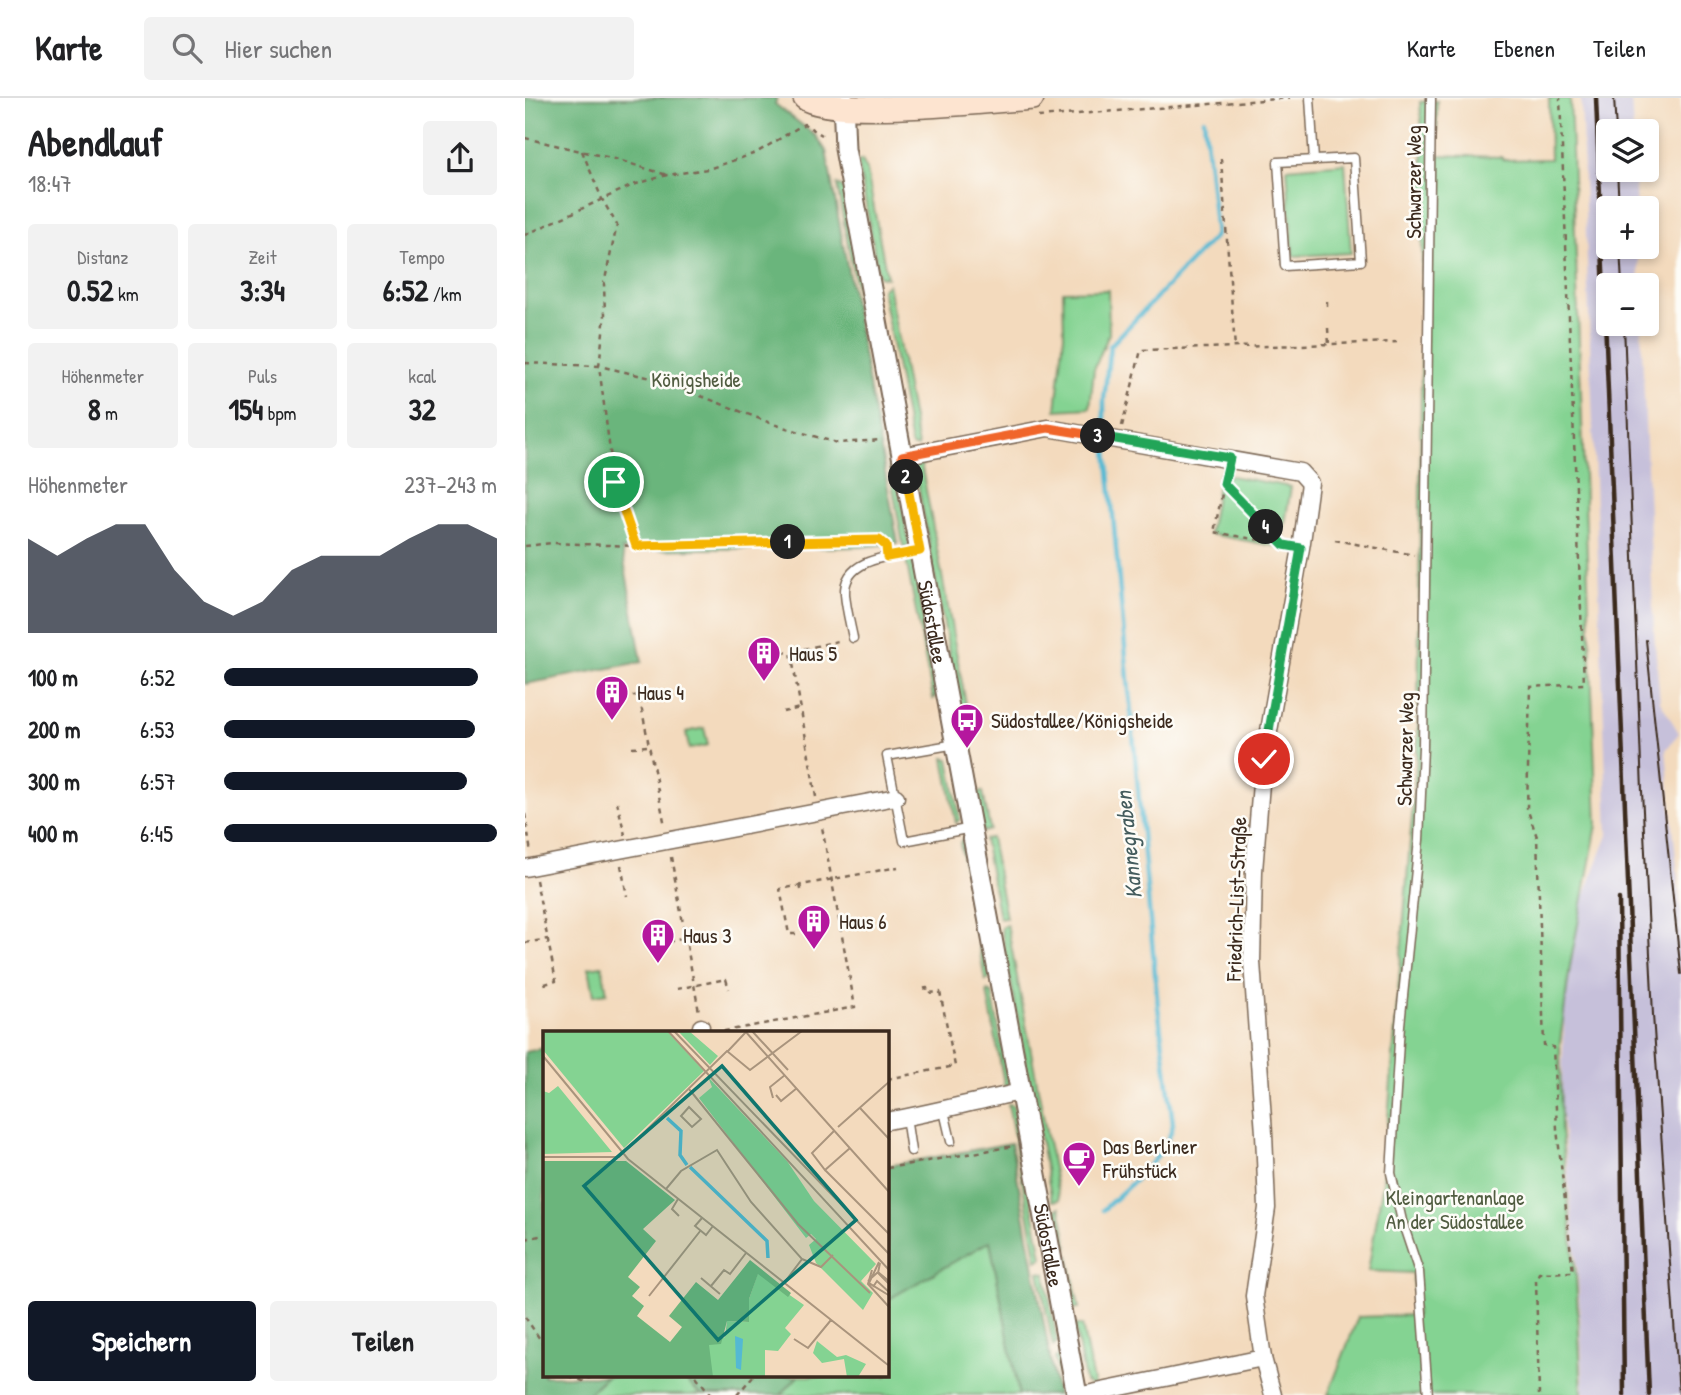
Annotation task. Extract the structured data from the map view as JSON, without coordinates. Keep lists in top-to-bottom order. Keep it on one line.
{"streets":{"street":["Südostallee","Friedrich-List-Straße"],"lane":["Schwarzer Weg"]},"crossings":[["Südostallee","Friedrich-List-Straße"]],"water":["Kannegraben"],"parks":["Königsheide","Kleingartenanlage An der Südostallee"],"places":{"building":["Haus 5","Haus 4","Haus 6","Haus 3"],"bus stop":["Südostallee/Königsheide"],"cafe":["Das Berliner Frühstück"]},"page":{"header":"Karte","search":"Hier suchen","nav":["Karte","Ebenen","Teilen"],"heading":["Abendlauf","18:47"],"map_buttons":["+","−"],"stats":[["Distanz","0.52 km"],["Zeit","3:34"],["Tempo","6:52 /km"],["Höhenmeter","8 m"],["Puls","154 bpm"],["kcal","32"]],"pins":["3","2","4","1"],"chart":["Höhenmeter","237–243 m"],"list":[{"name":"100 m","note":"6:52"},{"name":"200 m","note":"6:53"},{"name":"300 m","note":"6:57"},{"name":"400 m","note":"6:45"}],"buttons":["Speichern","Teilen"]}}
